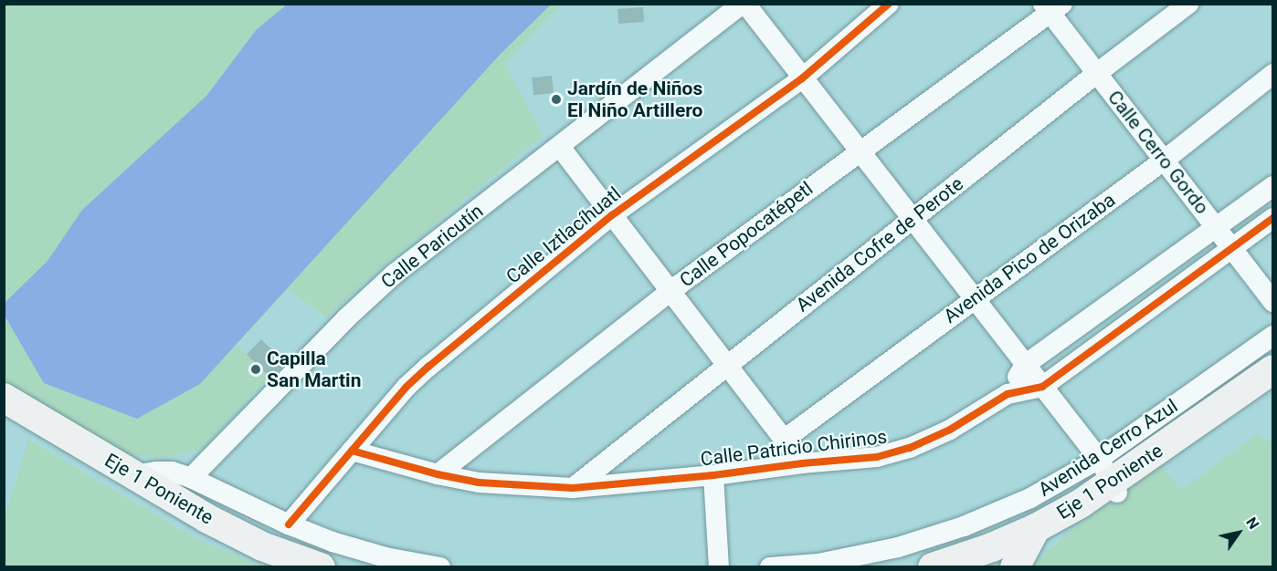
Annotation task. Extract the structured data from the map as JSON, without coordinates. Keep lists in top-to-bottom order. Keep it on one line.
{"streets":{"main road":["Eje 1 Poniente"],"street":["Calle Cerro Gordo","Calle Popocatépetl","Calle Iztlacíhuatl","Avenida Cofre de Perote","Calle Paricutín","Avenida Pico de Orizaba","Calle Patricio Chirinos","Avenida Cerro Azul"]},"crossings":[["Calle Cerro Gordo","Calle Popocatépetl"],["Calle Cerro Gordo","Avenida Cofre de Perote"],["Calle Cerro Gordo","Avenida Pico de Orizaba"],["Calle Cerro Gordo","Calle Patricio Chirinos"],["Calle Popocatépetl","Calle Patricio Chirinos"],["Calle Iztlacíhuatl","Calle Patricio Chirinos"],["Avenida Cofre de Perote","Calle Patricio Chirinos"],["Avenida Cerro Azul","Eje 1 Poniente"]],"places":["Jardín de Niños El Niño Artillero","Capilla San Martin"],"north":"top right"}
